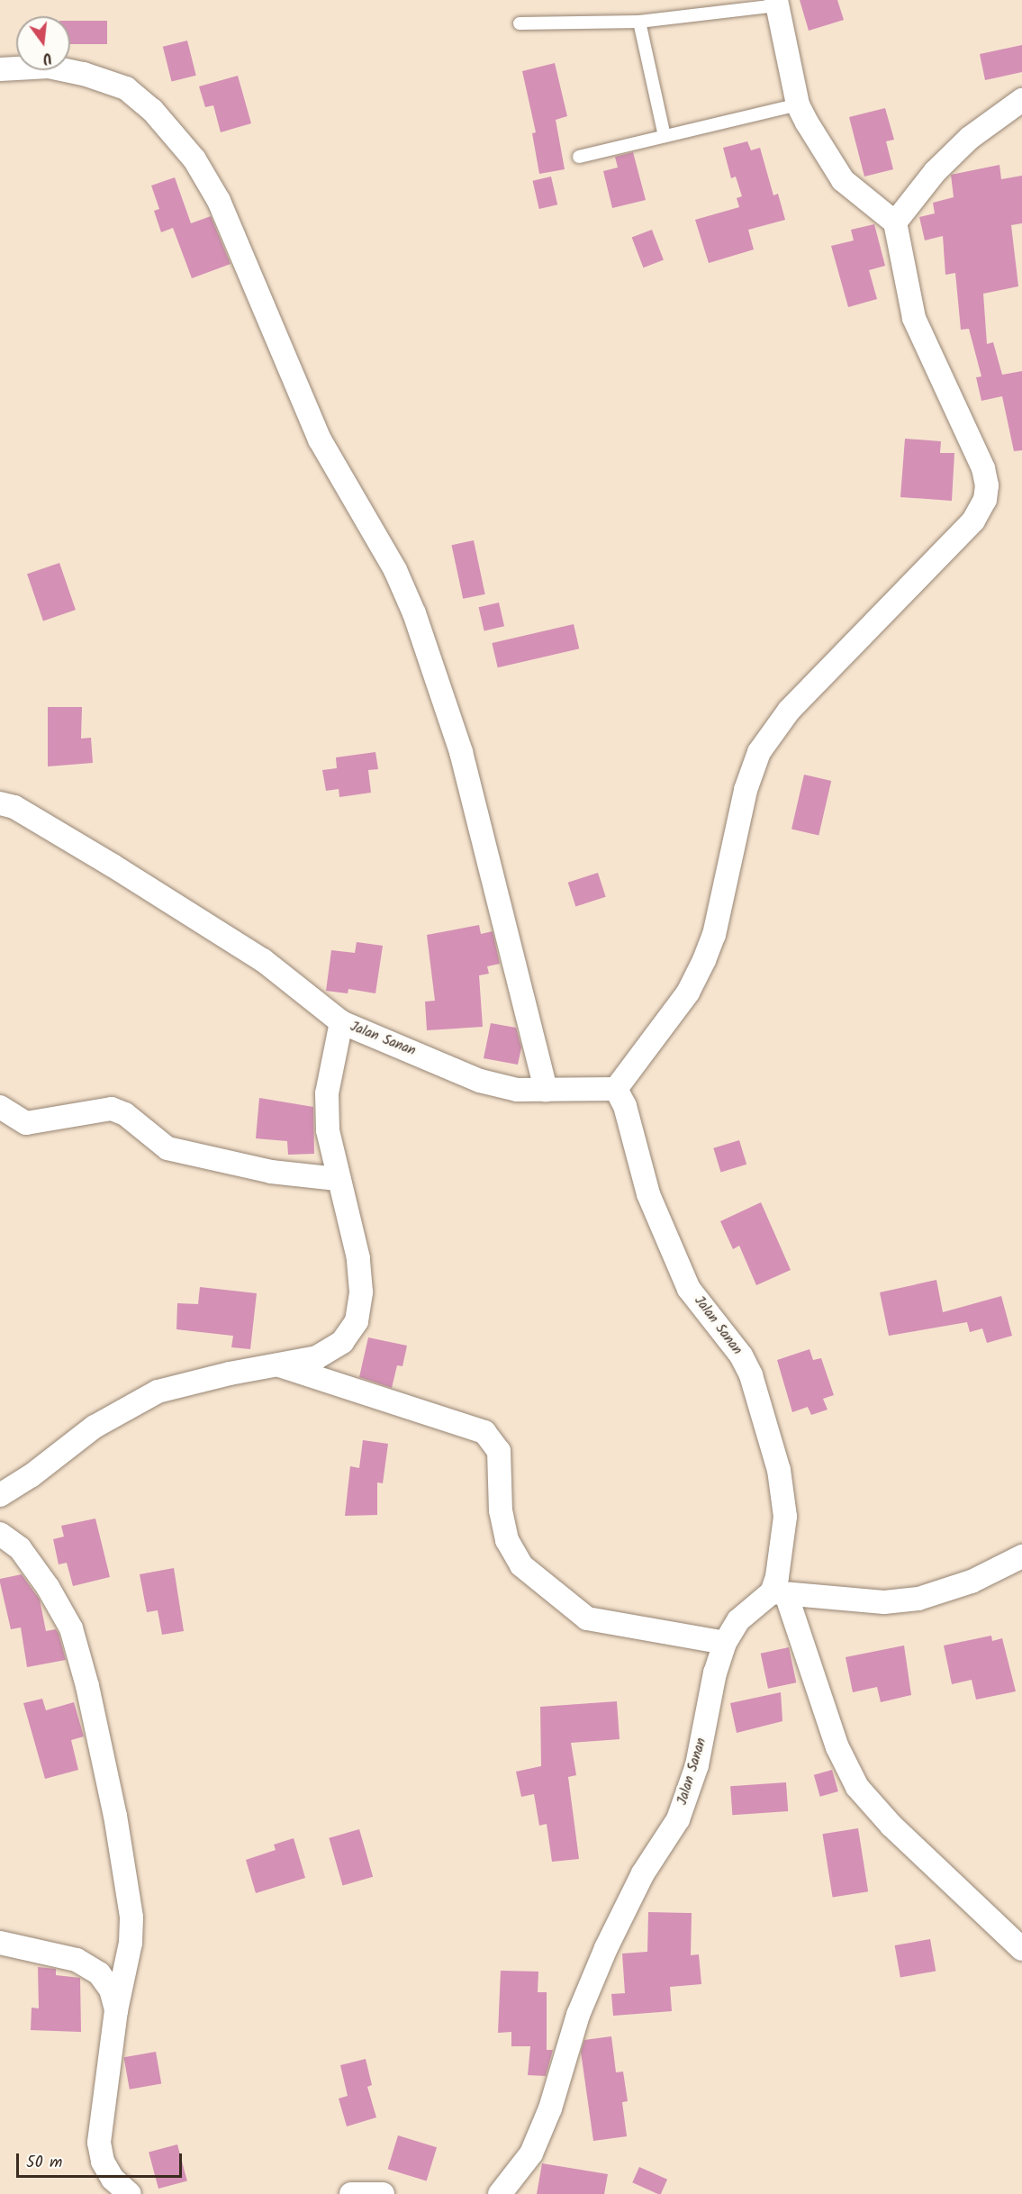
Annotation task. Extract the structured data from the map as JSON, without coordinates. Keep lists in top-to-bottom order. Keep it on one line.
{"streets":{"street":["Jalan Sanan"]},"scale_bar":"50 m","north":"bottom"}
